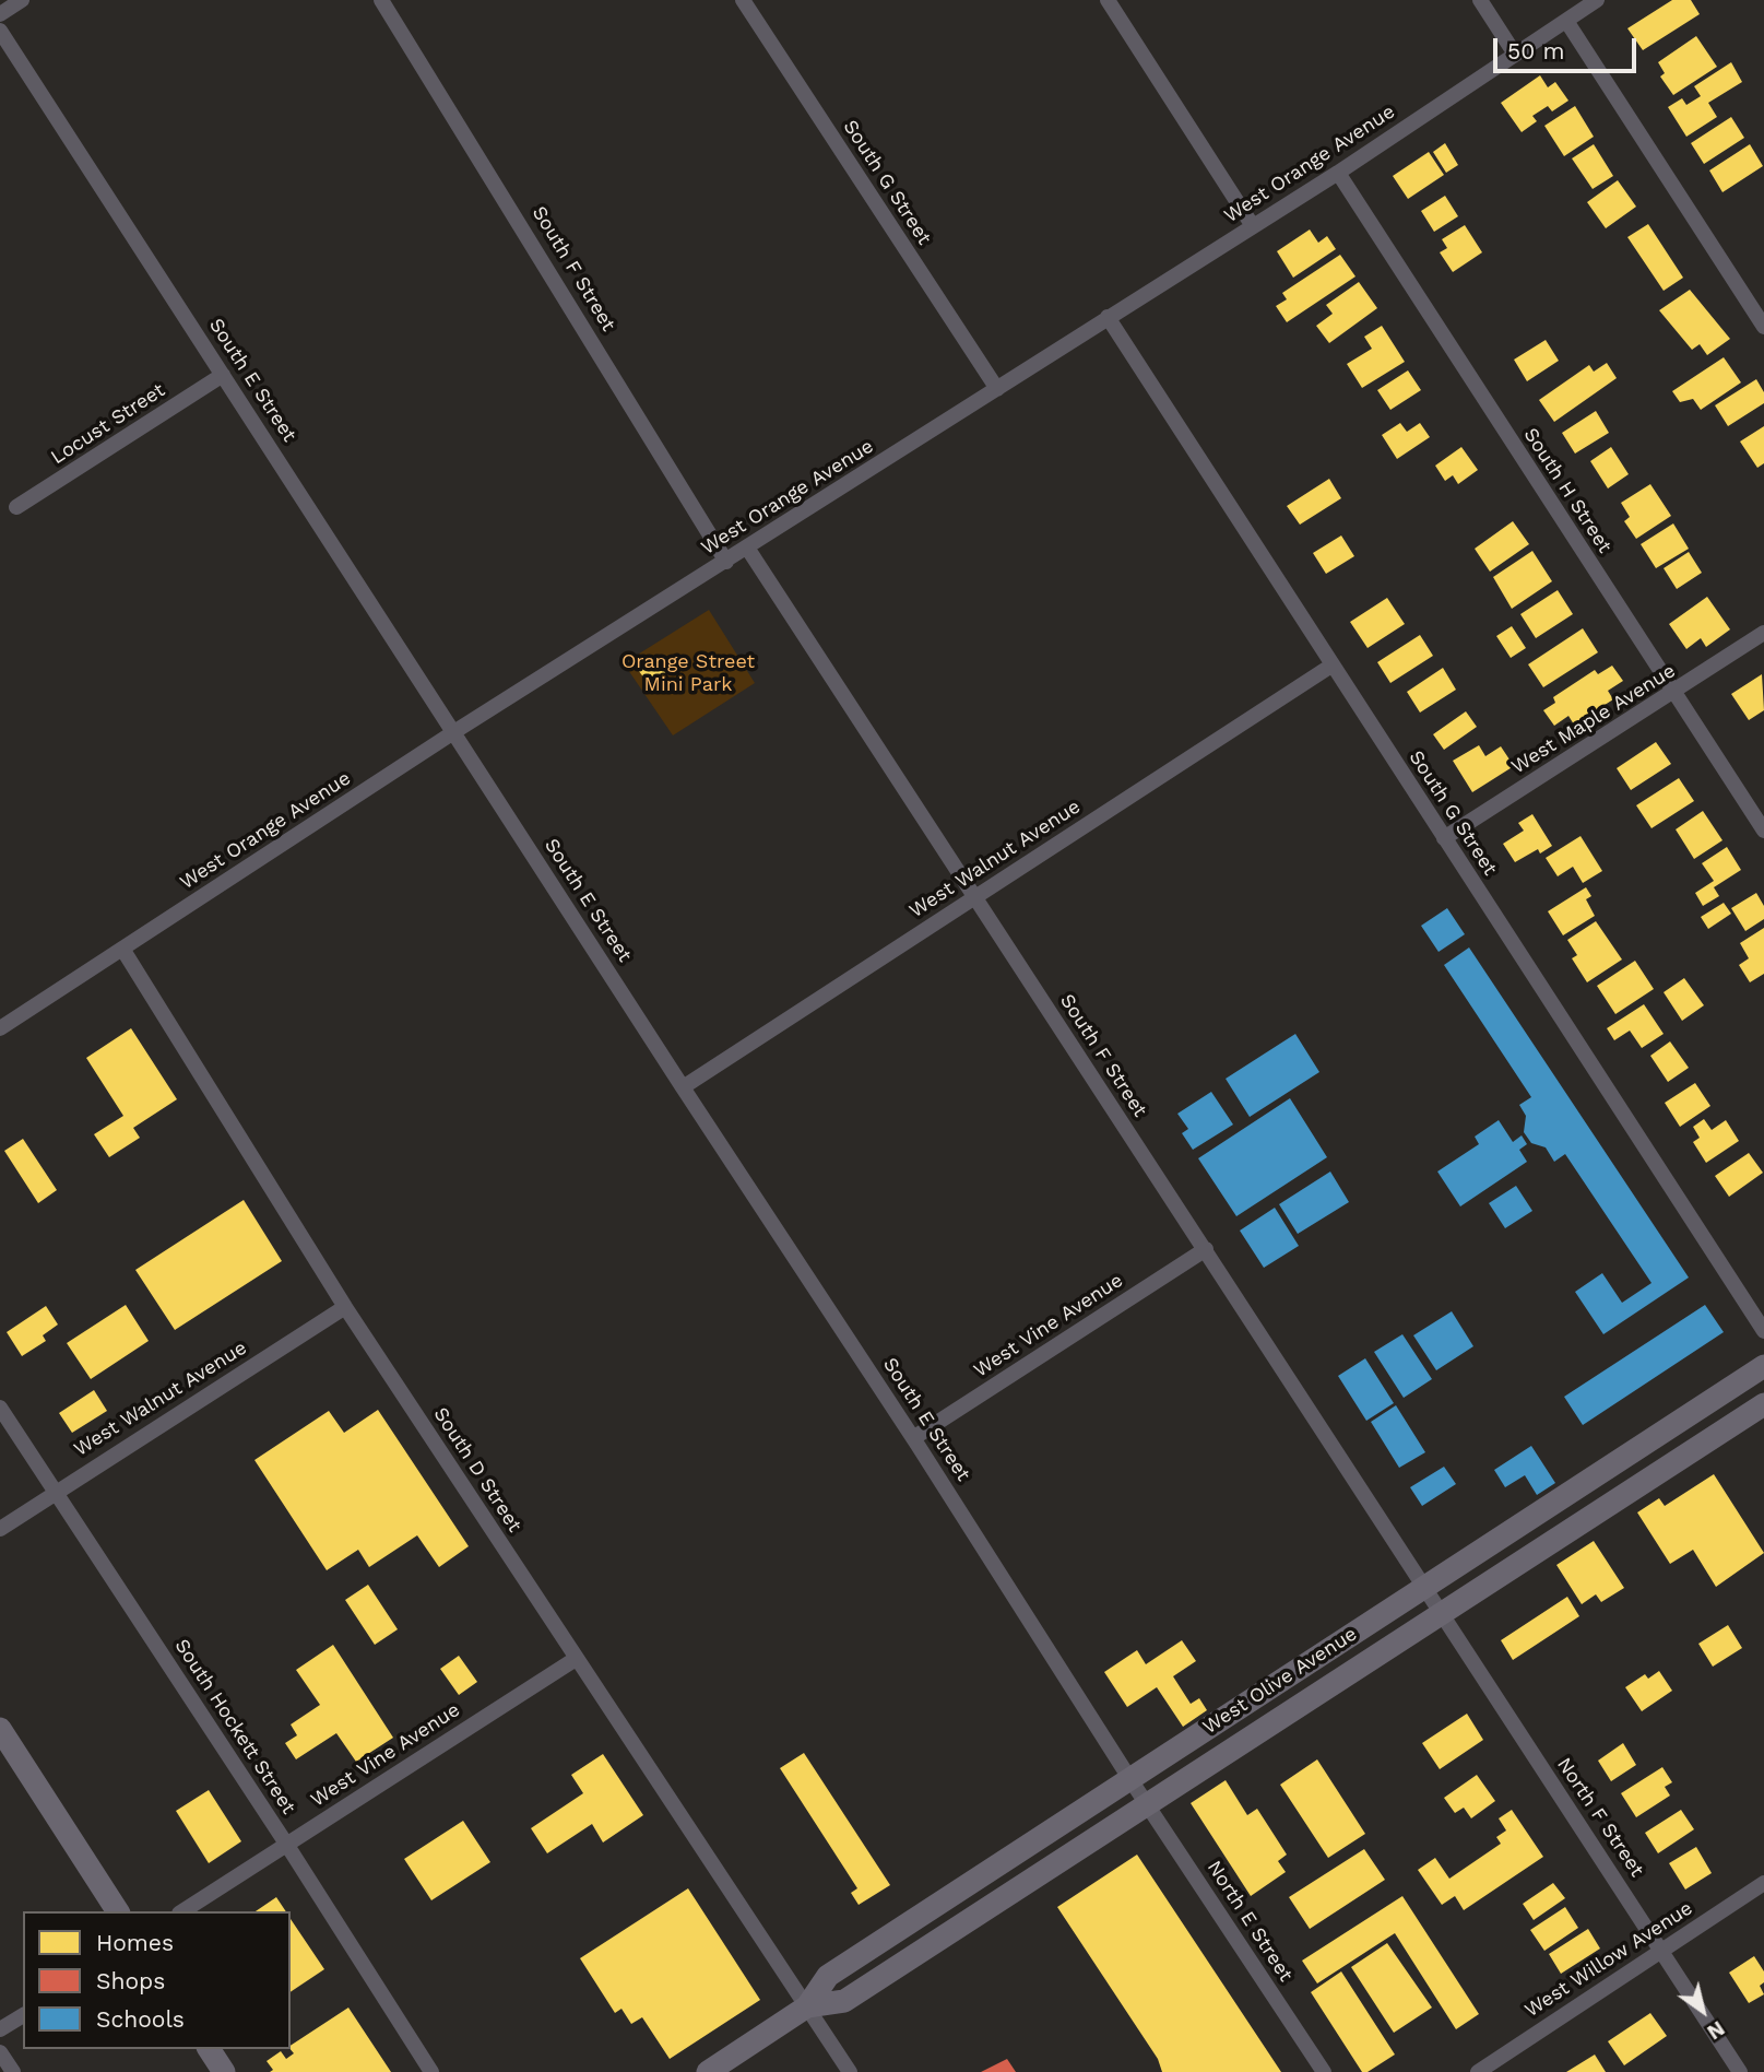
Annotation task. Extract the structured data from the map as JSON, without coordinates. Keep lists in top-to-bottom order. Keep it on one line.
{"streets":{"main road":["West Olive Avenue"],"street":["West Orange Avenue","South G Street","South F Street","South E Street","Locust Street","South H Street","West Maple Avenue","West Walnut Avenue","West Vine Avenue","South D Street","South Hockett Street","North F Street","North E Street","West Willow Avenue"]},"crossings":[["West Orange Avenue","South G Street"],["West Orange Avenue","South F Street"],["West Orange Avenue","South E Street"],["West Orange Avenue","South H Street"],["West Orange Avenue","South D Street"],["South G Street","West Maple Avenue"],["South G Street","West Walnut Avenue"],["South F Street","West Walnut Avenue"],["South F Street","West Vine Avenue"],["South F Street","West Olive Avenue"],["South F Street","North F Street"],["South E Street","Locust Street"],["South E Street","West Walnut Avenue"],["South E Street","West Vine Avenue"],["South E Street","West Olive Avenue"],["South E Street","North E Street"],["South H Street","West Maple Avenue"],["West Walnut Avenue","South D Street"],["West Walnut Avenue","South Hockett Street"],["West Vine Avenue","South D Street"],["West Vine Avenue","South Hockett Street"],["South D Street","West Olive Avenue"],["West Olive Avenue","North F Street"],["West Olive Avenue","North E Street"],["North F Street","West Willow Avenue"]],"parks":["Orange Street Mini Park"],"legend":["Homes","Shops","Schools"],"scale_bar":"50 m","north":"bottom right"}
